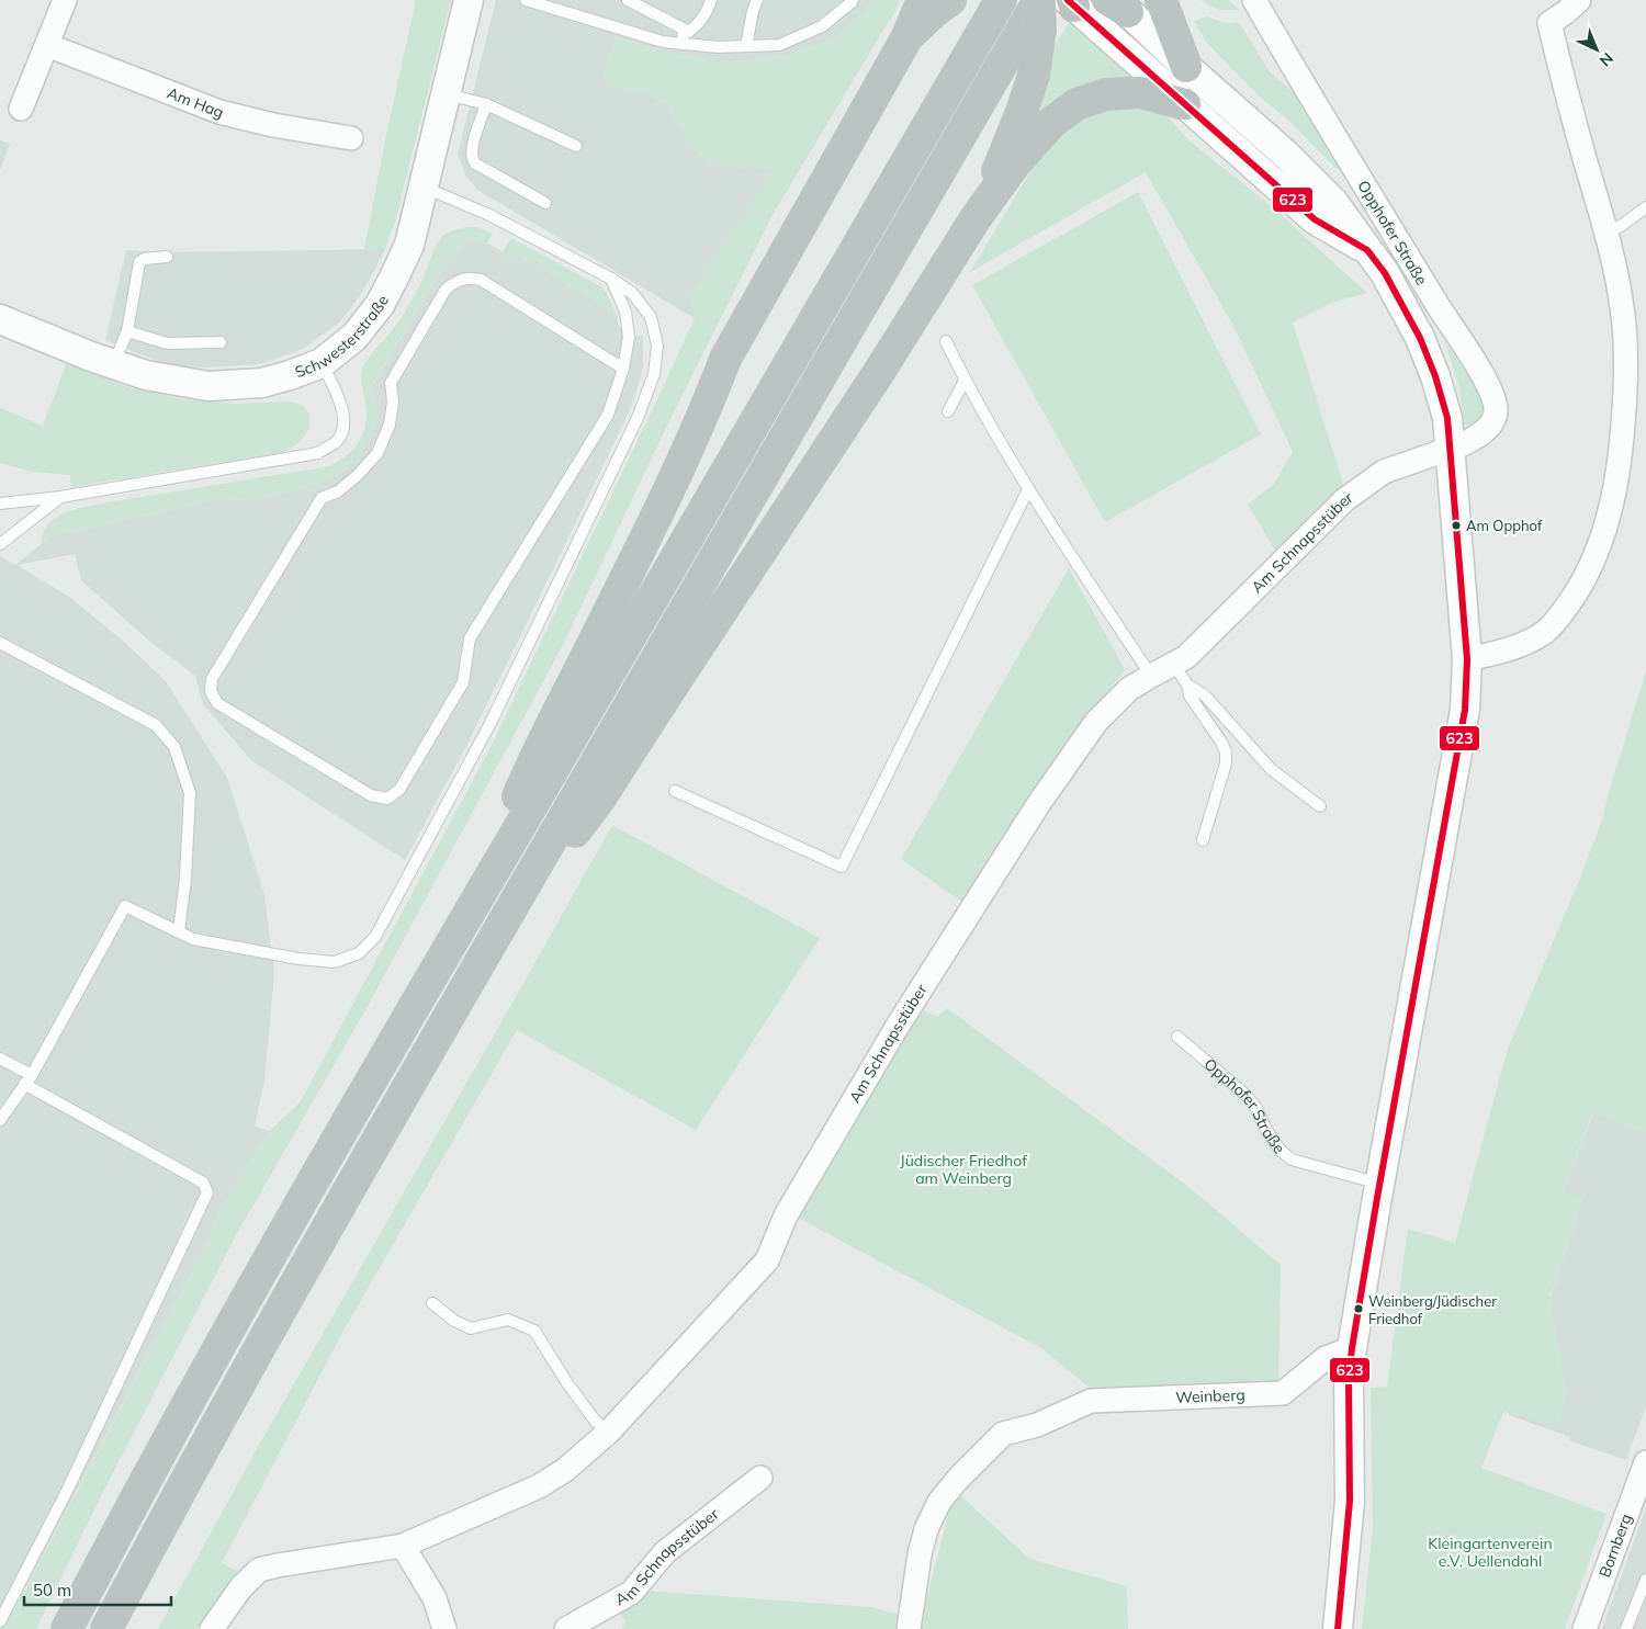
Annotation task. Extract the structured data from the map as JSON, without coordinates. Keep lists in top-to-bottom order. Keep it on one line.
{"streets":{"street":["Am Hag","Opphofer Straße","Schwesterstraße","Am Schnapsstüber","Weinberg","Bornberg"]},"crossings":[["Opphofer Straße","Am Schnapsstüber"],["Opphofer Straße","Weinberg"]],"parks":["Jüdischer Friedhof am Weinberg","Kleingartenverein e.V. Uellendahl"],"places":["Am Opphof","Weinberg/Jüdischer Friedhof"],"lines":["transit line 623"],"scale_bar":"50 m","north":"bottom right"}
